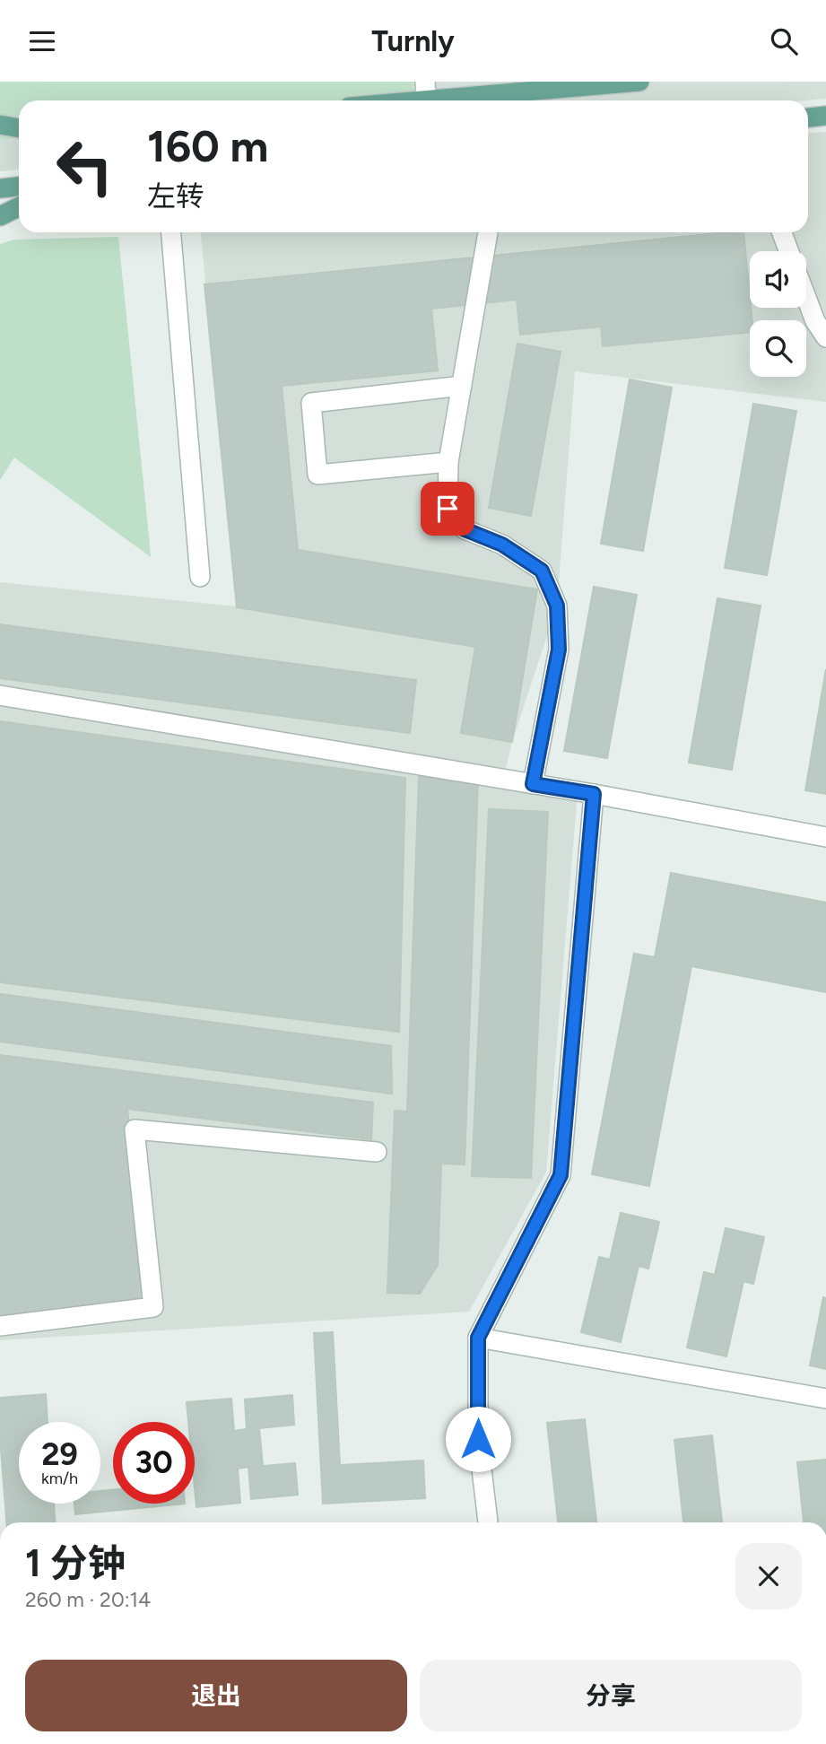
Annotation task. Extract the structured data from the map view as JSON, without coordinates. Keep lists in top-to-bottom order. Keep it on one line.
{"page":{"header":"Turnly","turn":["160 m","左转"],"speed":"29 km/h","limit":"30","heading":["1 分钟","260 m · 20:14"],"buttons":["退出","分享"]}}
